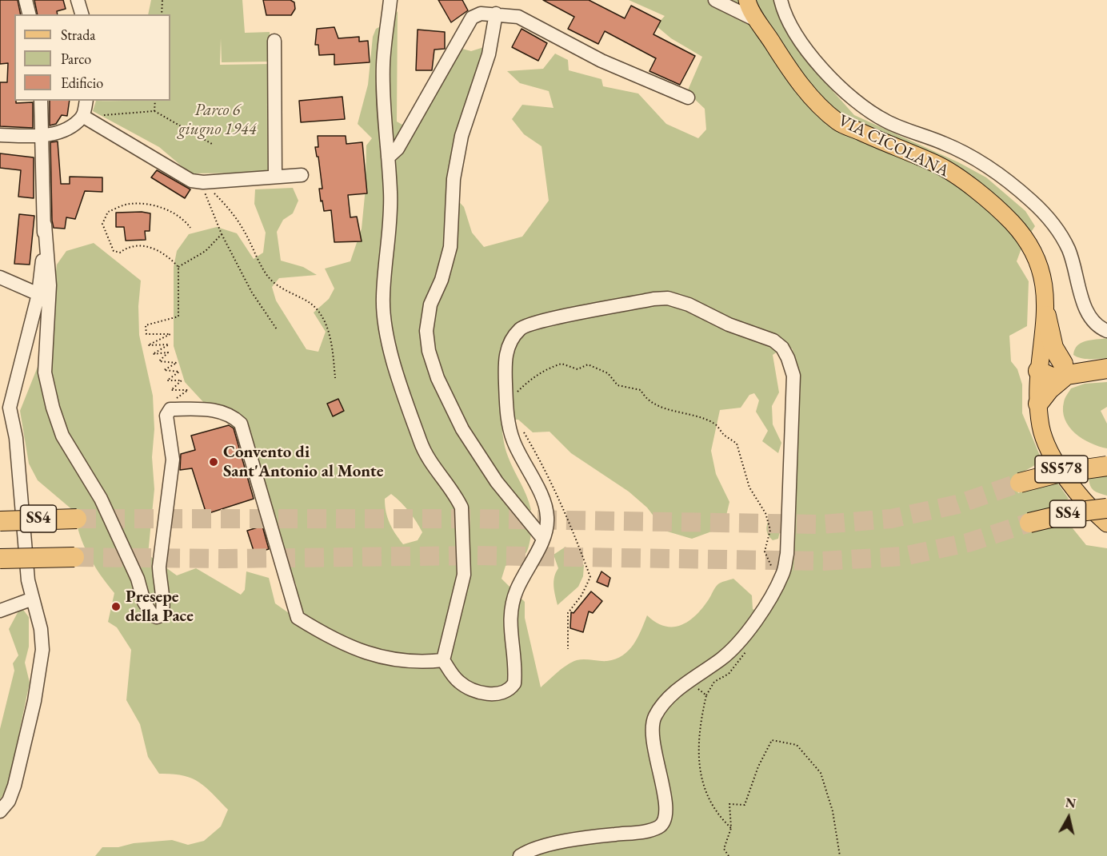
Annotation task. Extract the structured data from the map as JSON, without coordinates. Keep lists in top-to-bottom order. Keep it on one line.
{"streets":{"highway":["SS4"],"main road":["VIA CICOLANA","SS578"]},"crossings":[["VIA CICOLANA","SS578"]],"parks":["Parco 6 giugno 1944"],"places":["Convento di Sant'Antonio al Monte","Presepe della Pace"],"legend":["Strada","Parco","Edificio"],"north":"top"}
